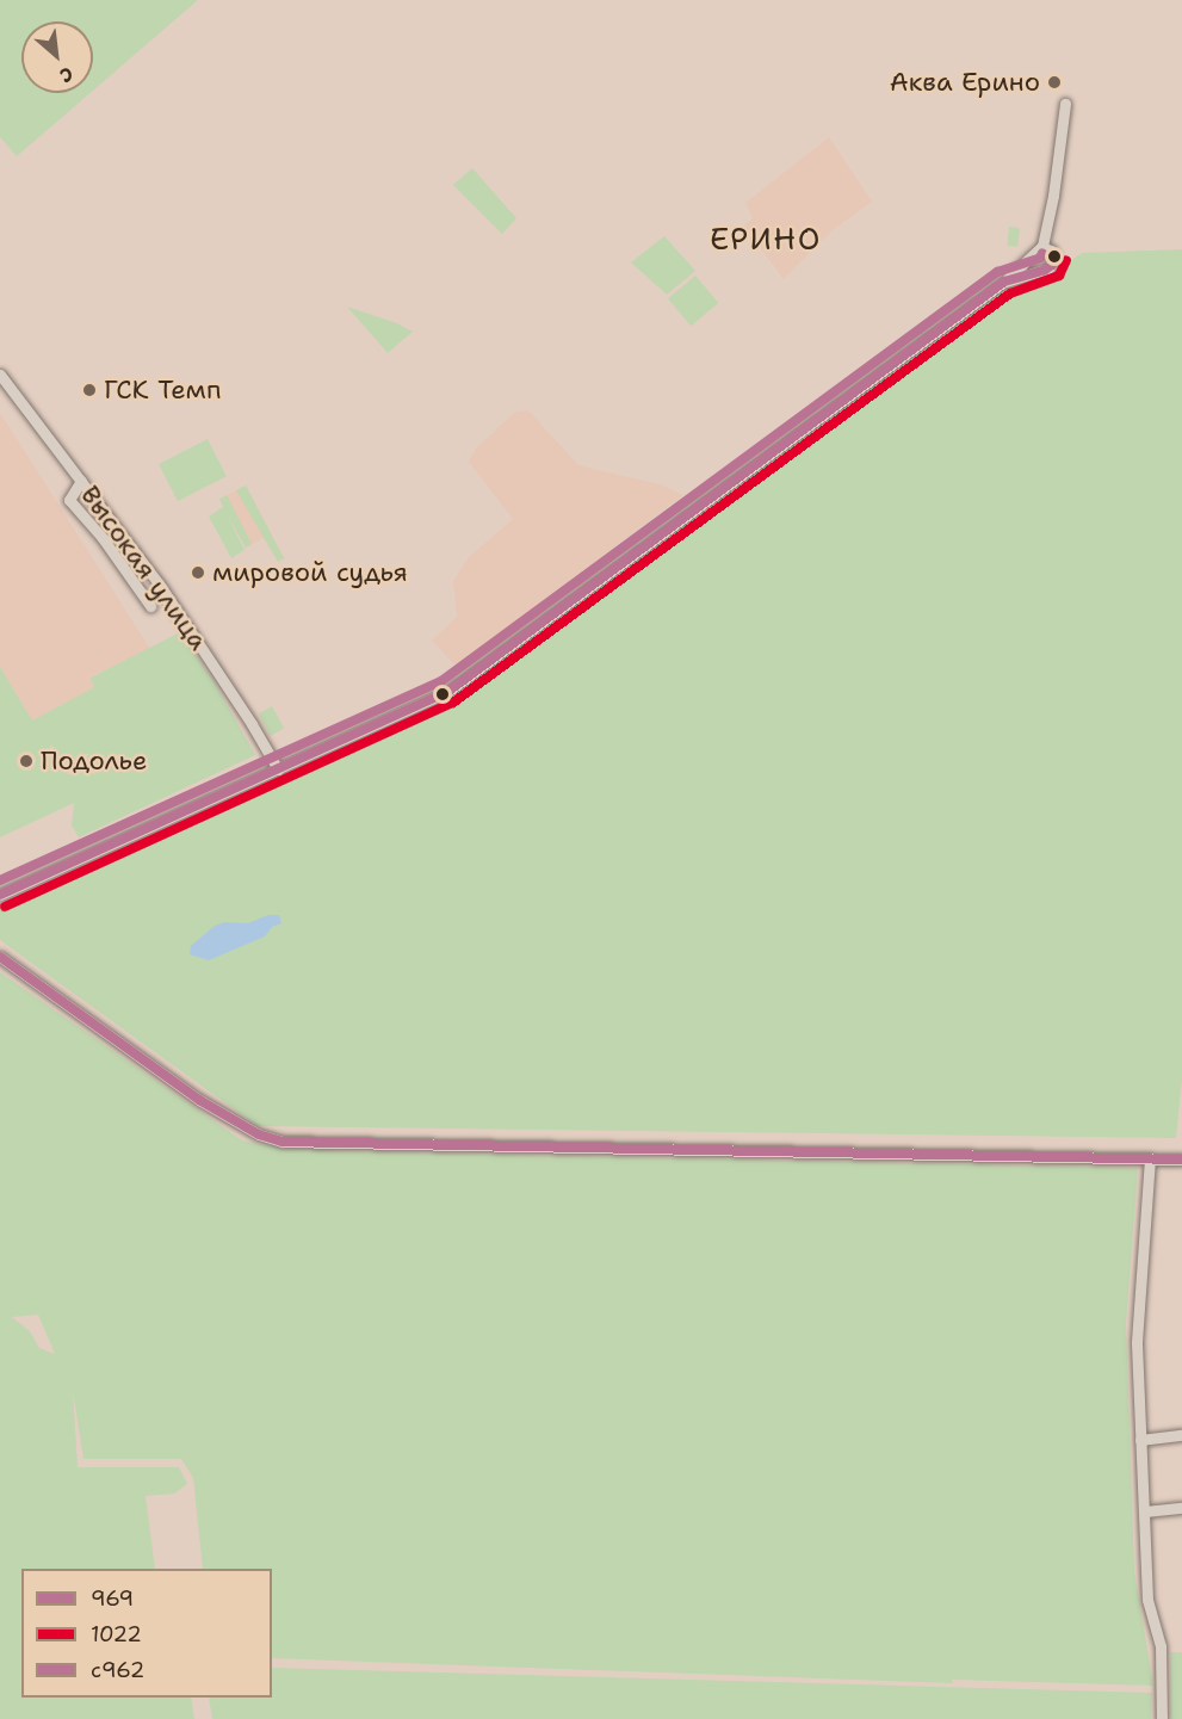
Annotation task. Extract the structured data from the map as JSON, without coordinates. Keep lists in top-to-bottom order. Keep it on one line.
{"streets":{"street":["Высокая улица"]},"districts":["ЕРИНО"],"places":["Аква Ерино","ГСК Темп","мировой судья","Подолье"],"lines":["transit line с962","transit line 969","transit line 1022"],"legend":["969","1022","с962"],"north":"bottom right"}
